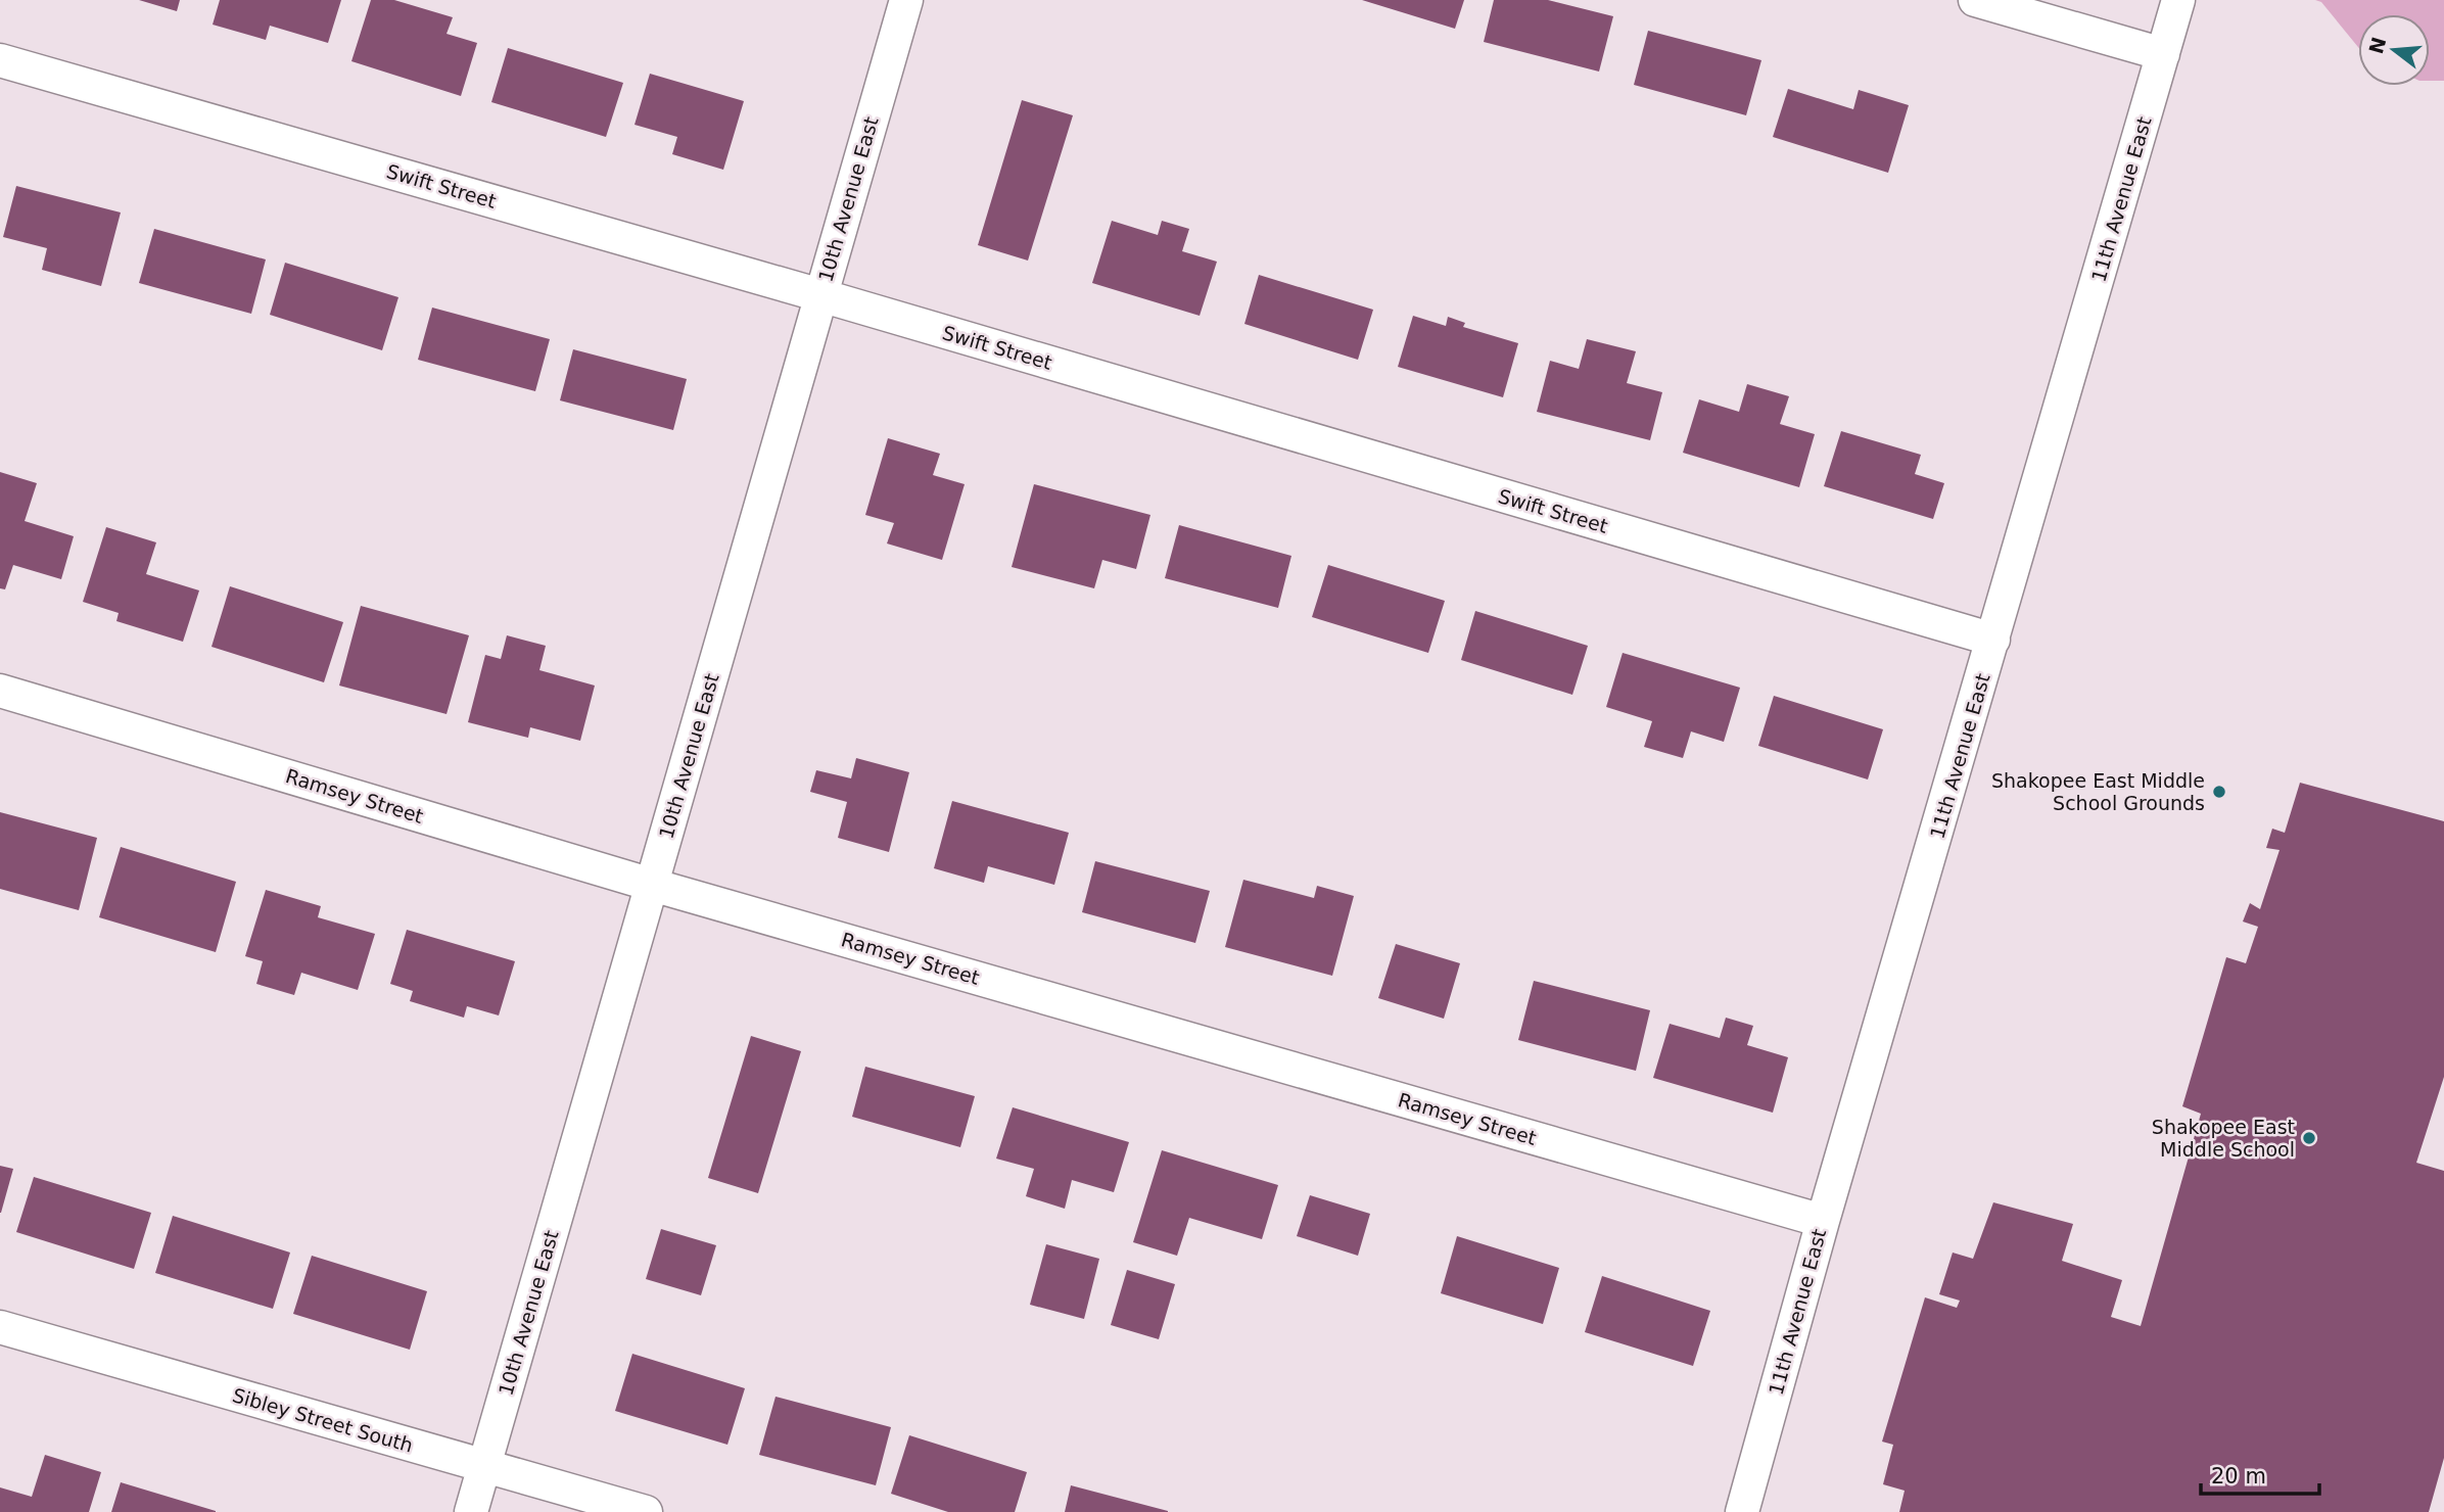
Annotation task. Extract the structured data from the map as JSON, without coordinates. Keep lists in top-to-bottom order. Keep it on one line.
{"streets":{"street":["Swift Street","10th Avenue East","11th Avenue East","Ramsey Street","Sibley Street South"]},"crossings":[["Swift Street","10th Avenue East"],["Swift Street","11th Avenue East"],["10th Avenue East","Ramsey Street"],["10th Avenue East","Sibley Street South"],["11th Avenue East","Ramsey Street"]],"places":["Shakopee East Middle School Grounds","Shakopee East Middle School"],"scale_bar":"20 m","north":"left"}
